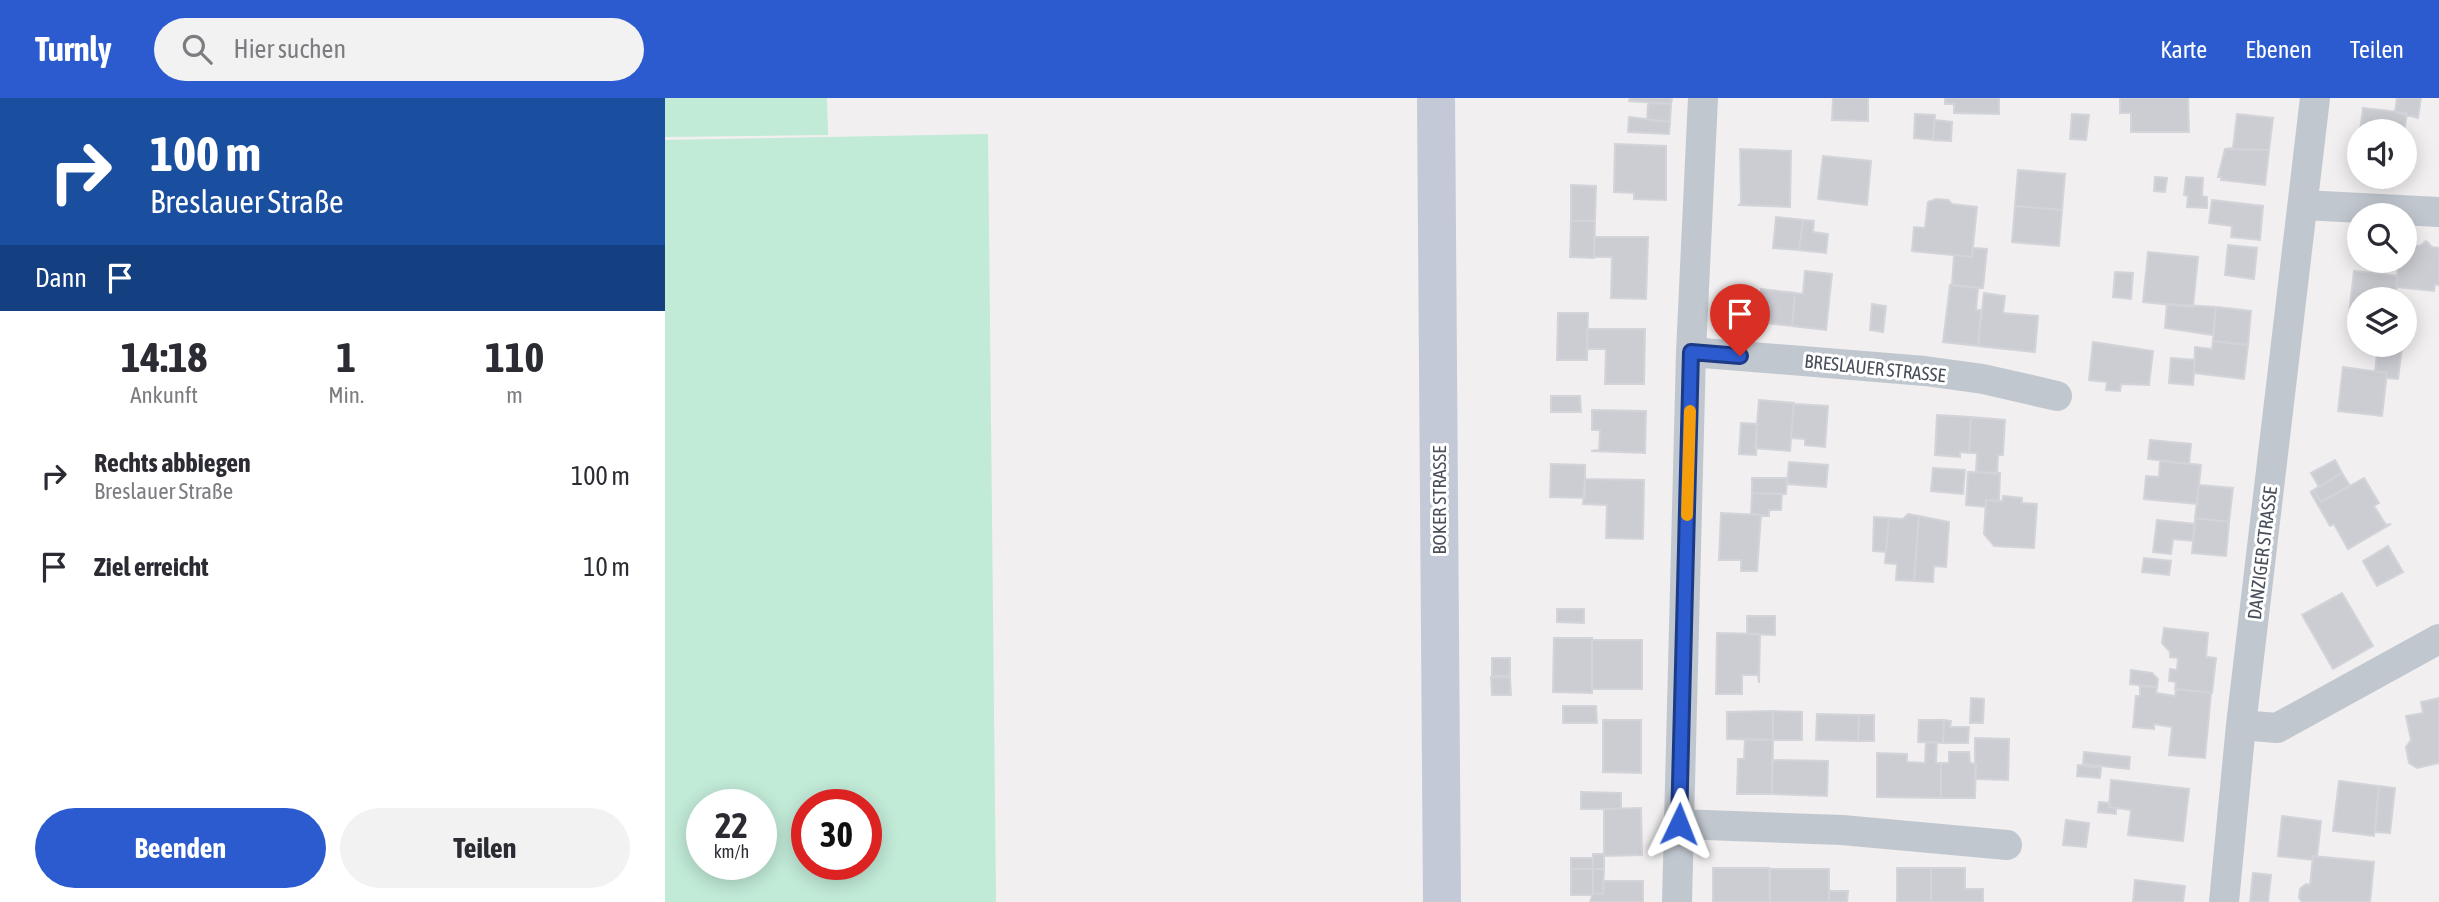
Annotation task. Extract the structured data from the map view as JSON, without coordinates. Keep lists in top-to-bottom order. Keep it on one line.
{"streets":{"main road":["BOKER STRASSE"],"street":["BRESLAUER STRASSE","DANZIGER STRASSE"]},"page":{"header":"Turnly","search":"Hier suchen","nav":["Karte","Ebenen","Teilen"],"turn":["100 m","Breslauer Straße"],"then":"Dann","eta":["14:18","Ankunft","1","Min.","110","m"],"list":[{"name":"Rechts abbiegen","note":"Breslauer Straße","value":"100 m"},{"name":"Ziel erreicht","value":"10 m"}],"speed":"22 km/h","limit":"30","buttons":["Beenden","Teilen"]}}
